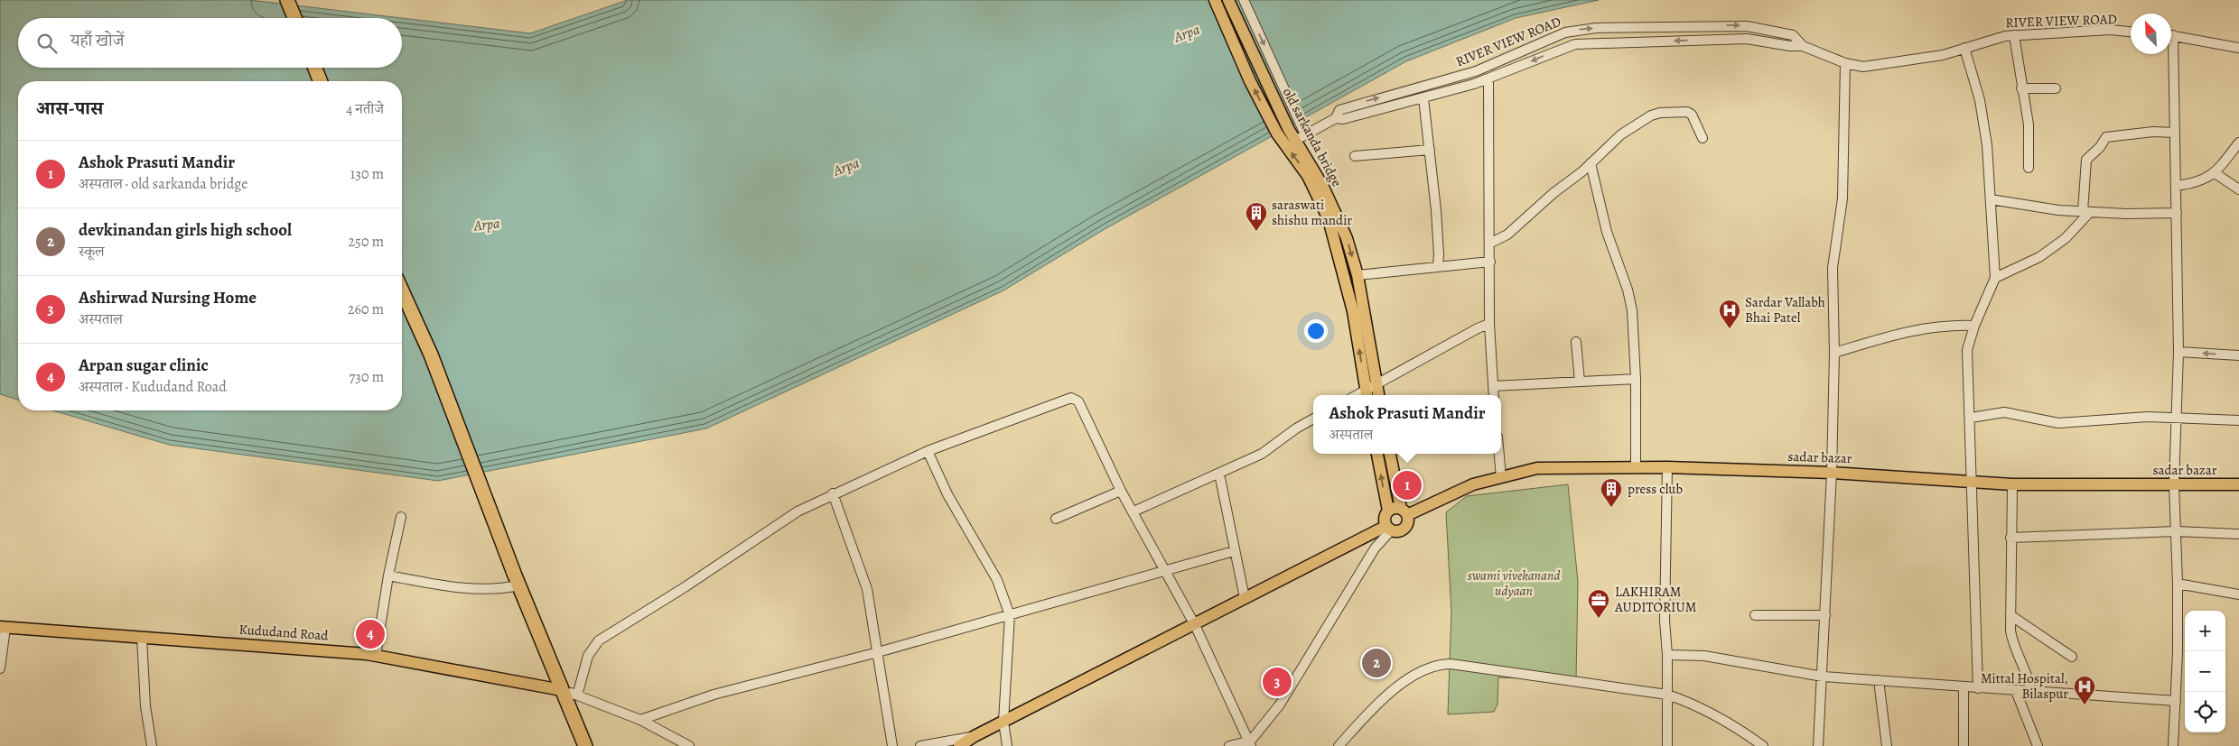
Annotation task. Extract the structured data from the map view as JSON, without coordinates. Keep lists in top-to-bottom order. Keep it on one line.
{"streets":{"main road":["old sarkanda bridge","sadar bazar","Kududand Road"],"street":["RIVER VIEW ROAD"]},"crossings":[["RIVER VIEW ROAD","old sarkanda bridge"]],"water":["Arpa"],"parks":["swami vivekanand udyaan"],"places":{"building":["saraswati shishu mandir","press club"],"hospital":["Sardar Vallabh Bhai Patel","Mittal Hospital, Bilaspur"],"office":["LAKHIRAM AUDITORIUM"]},"north":"top left","page":{"search":"यहाँ खोजें","heading":["आस-पास","4 नतीजे"],"list":[{"mark":"1","name":"Ashok Prasuti Mandir","note":"अस्पताल · old sarkanda bridge","value":"130 m"},{"mark":"2","name":"devkinandan girls high school","note":"स्कूल","value":"250 m"},{"mark":"3","name":"Ashirwad Nursing Home","note":"अस्पताल","value":"260 m"},{"mark":"4","name":"Arpan sugar clinic","note":"अस्पताल · Kududand Road","value":"730 m"}],"popup":["Ashok Prasuti Mandir","अस्पताल"],"pins":["1","4","2","3"],"map_buttons":["+","−"]}}
